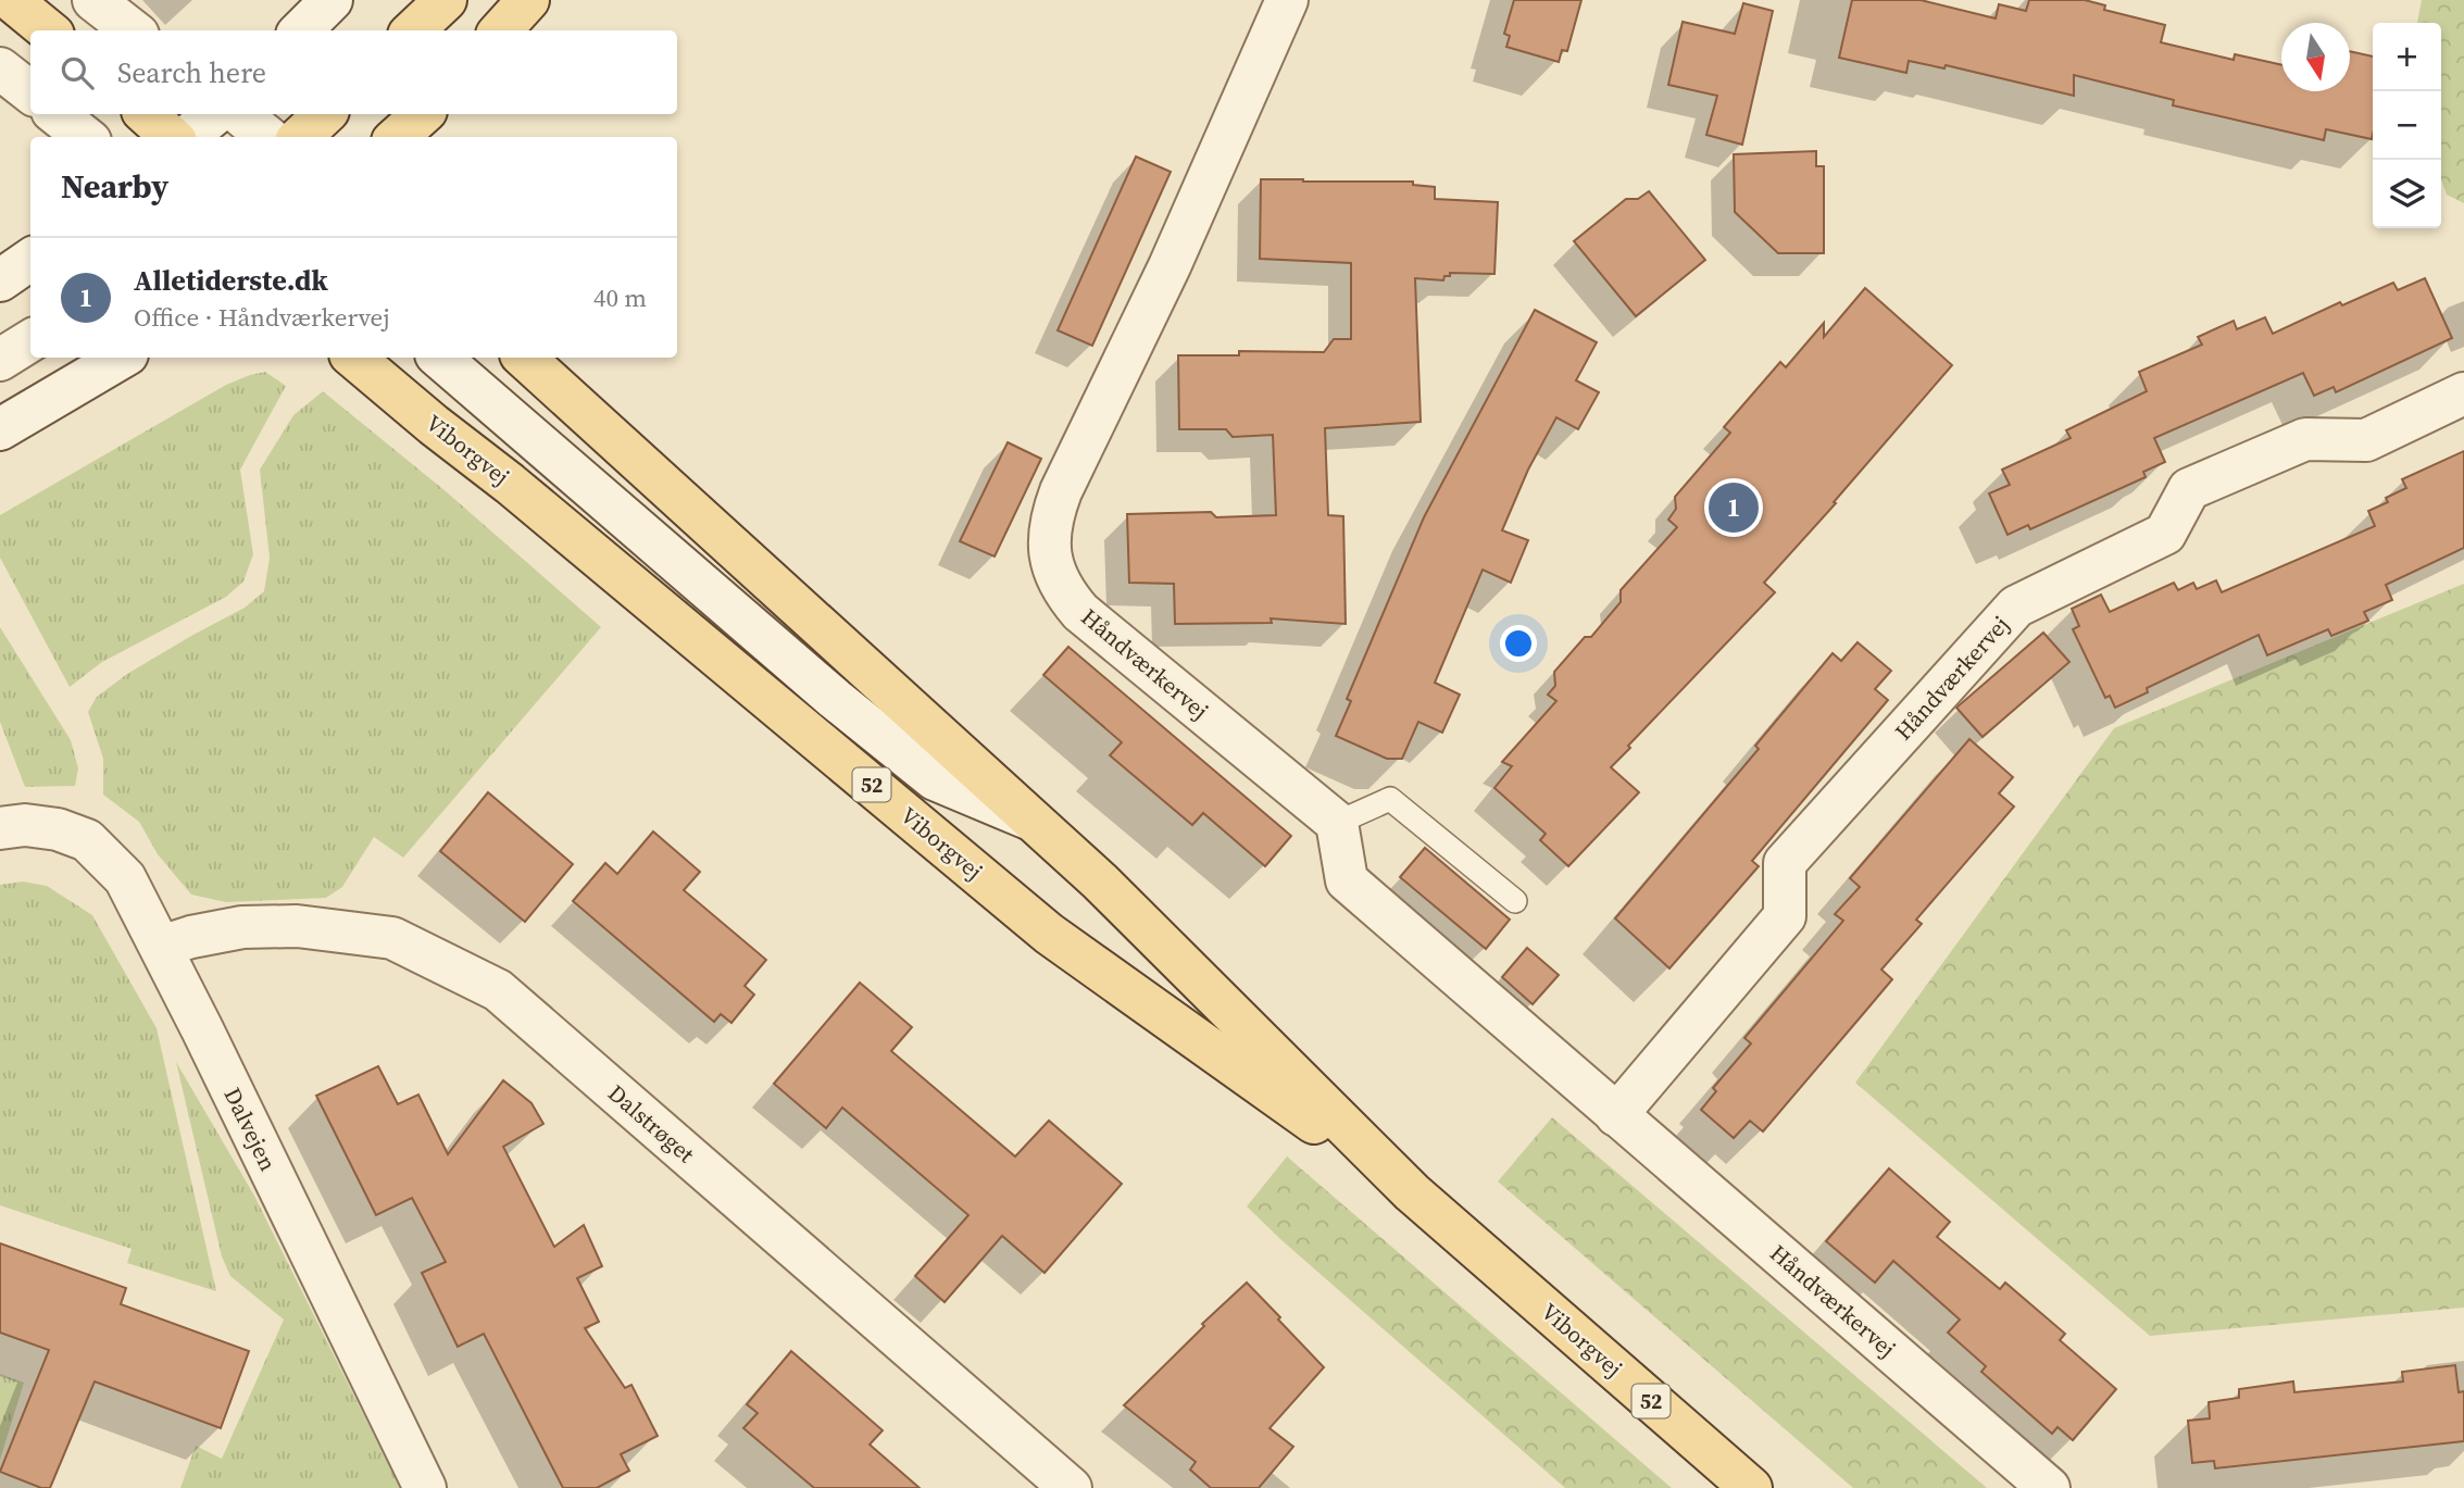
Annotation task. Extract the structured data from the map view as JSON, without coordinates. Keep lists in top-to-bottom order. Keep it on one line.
{"streets":{"main road":["Viborgvej","52"],"street":["Håndværkervej","Dalstrøget","Dalvejen"]},"crossings":[["Dalstrøget","Dalvejen"]],"north":"bottom","page":{"map_buttons":["+","−"],"search":"Search here","heading":"Nearby","list":[{"mark":"1","name":"Alletiderste.dk","note":"Office · Håndværkervej","value":"40 m"}],"pins":"1"}}
